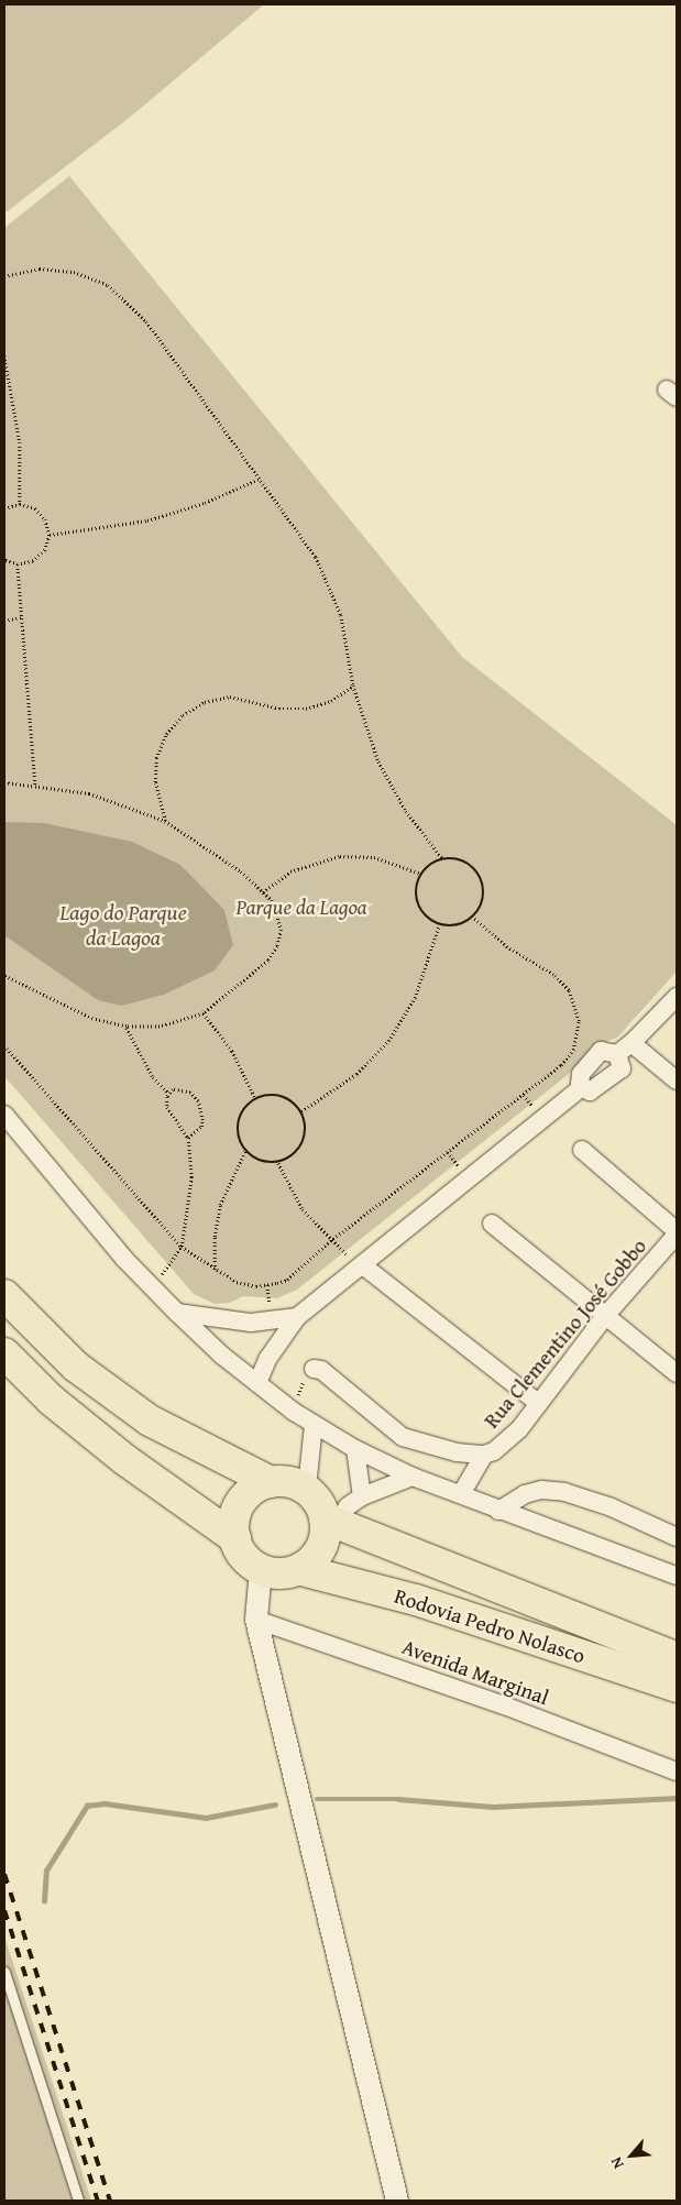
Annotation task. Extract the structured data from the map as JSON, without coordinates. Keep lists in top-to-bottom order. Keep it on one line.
{"streets":{"highway":["Rodovia Pedro Nolasco"],"street":["Rua Clementino José Gobbo","Avenida Marginal"]},"water":["Lago do Parque da Lagoa"],"parks":["Parque da Lagoa"],"north":"bottom left"}
